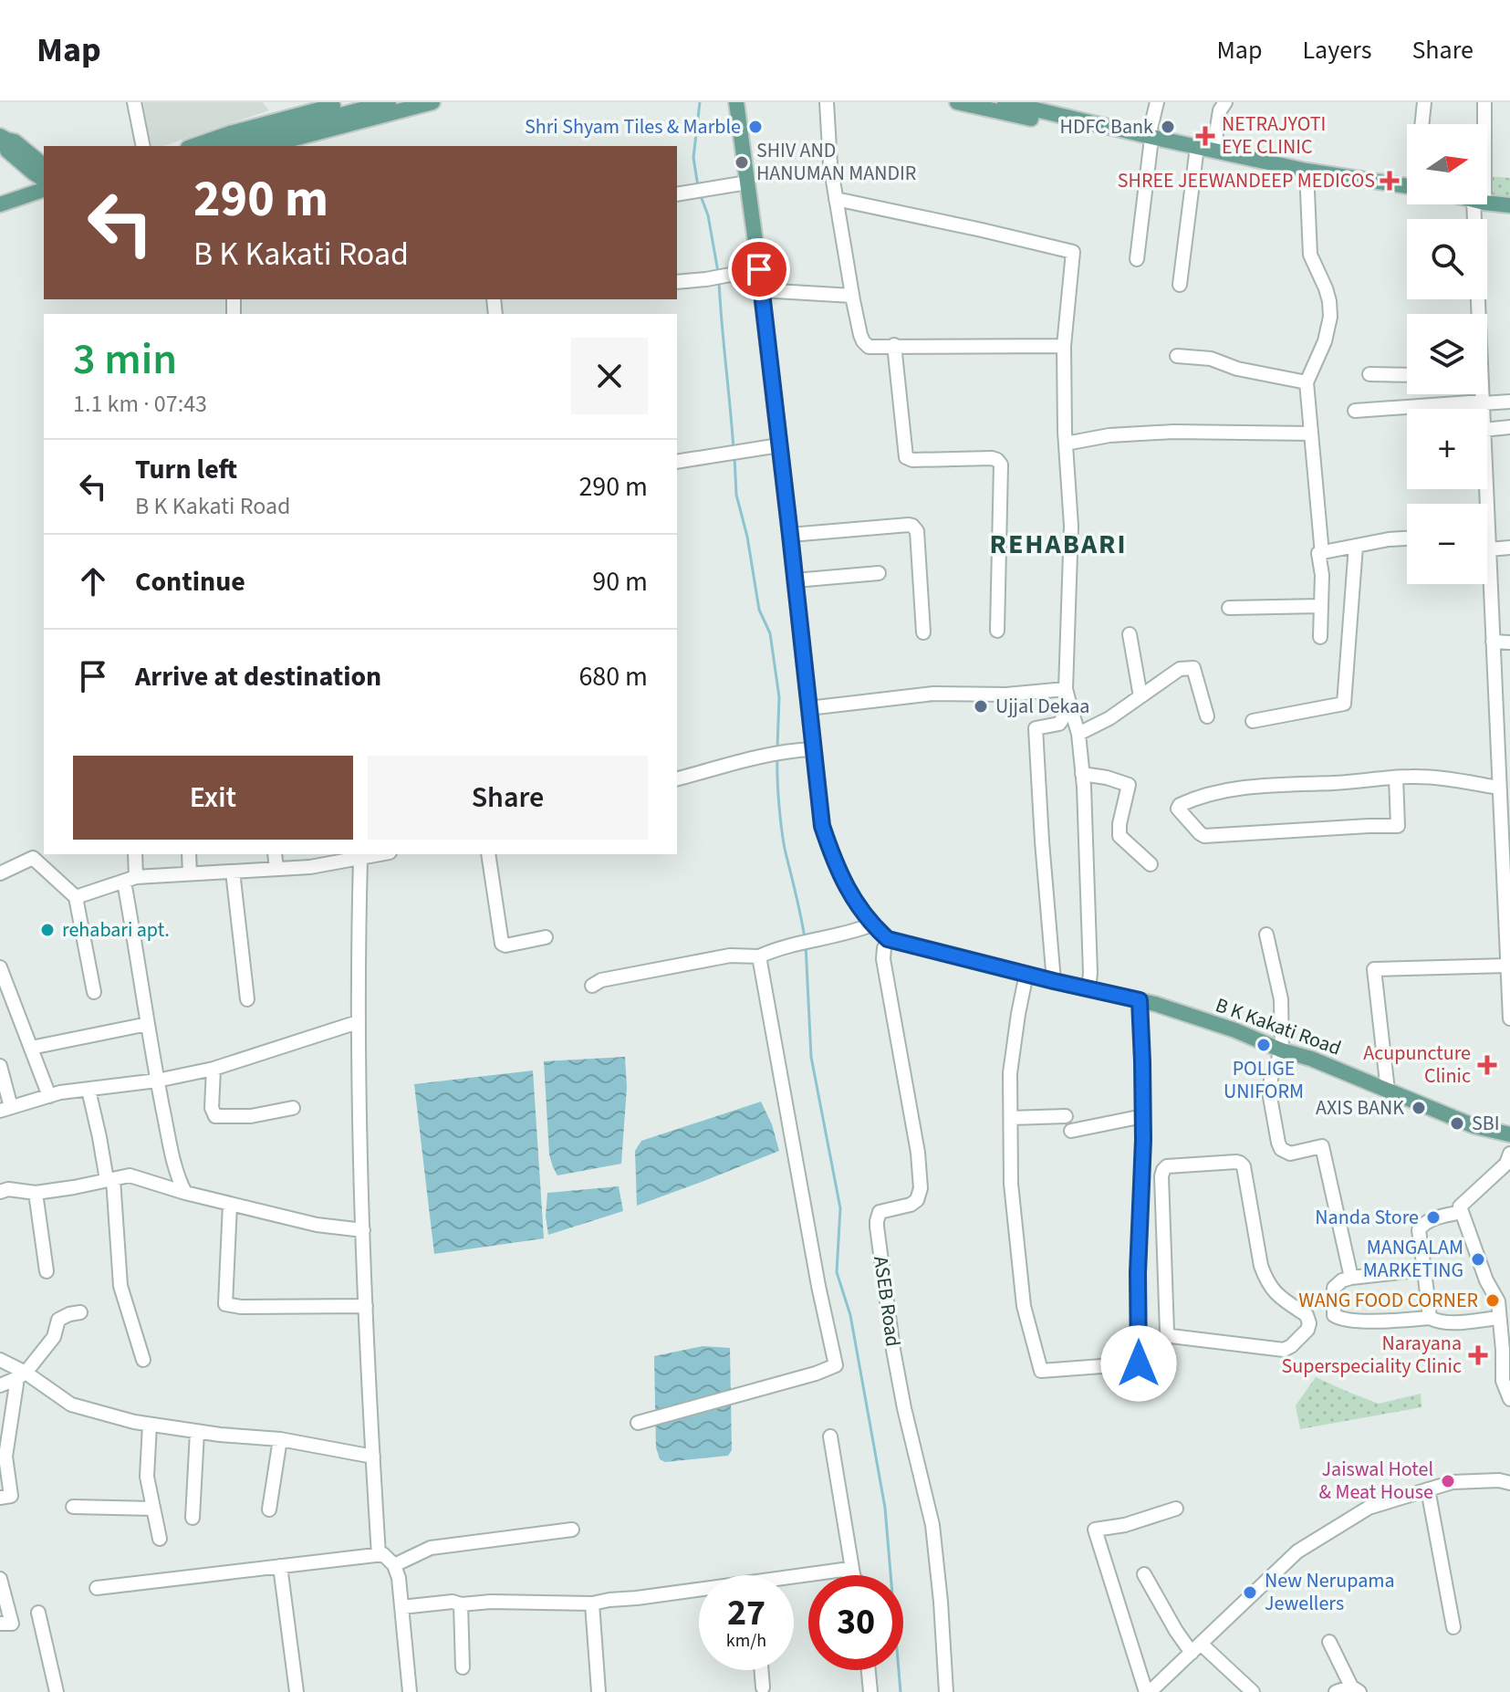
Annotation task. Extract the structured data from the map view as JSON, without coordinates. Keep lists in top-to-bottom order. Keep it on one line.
{"streets":{"main road":["B K Kakati Road"],"street":["ASEB Road"]},"crossings":[["B K Kakati Road","ASEB Road"]],"districts":["REHABARI"],"places":{"other":["Shri Shyam Tiles & Marble","HDFC Bank","SHIV AND HANUMAN MANDIR","Ujjal Dekaa","rehabari apt.","POLIGE UNIFORM","AXIS BANK","SBI","Nanda Store","MANGALAM MARKETING","WANG FOOD CORNER","Jaiswal Hotel & Meat House","New Nerupama Jewellers"],"health":["NETRAJYOTI EYE CLINIC","SHREE JEEWANDEEP MEDICOS","Acupuncture Clinic","Narayana Superspeciality Clinic"]},"north":"right","page":{"header":"Map","nav":["Map","Layers","Share"],"map_buttons":["+","−"],"turn":["290 m","B K Kakati Road"],"heading":["3 min","1.1 km · 07:43"],"list":[{"name":"Turn left","note":"B K Kakati Road","value":"290 m"},{"name":"Continue","value":"90 m"},{"name":"Arrive at destination","value":"680 m"}],"buttons":["Exit","Share"],"speed":"27 km/h","limit":"30"}}
